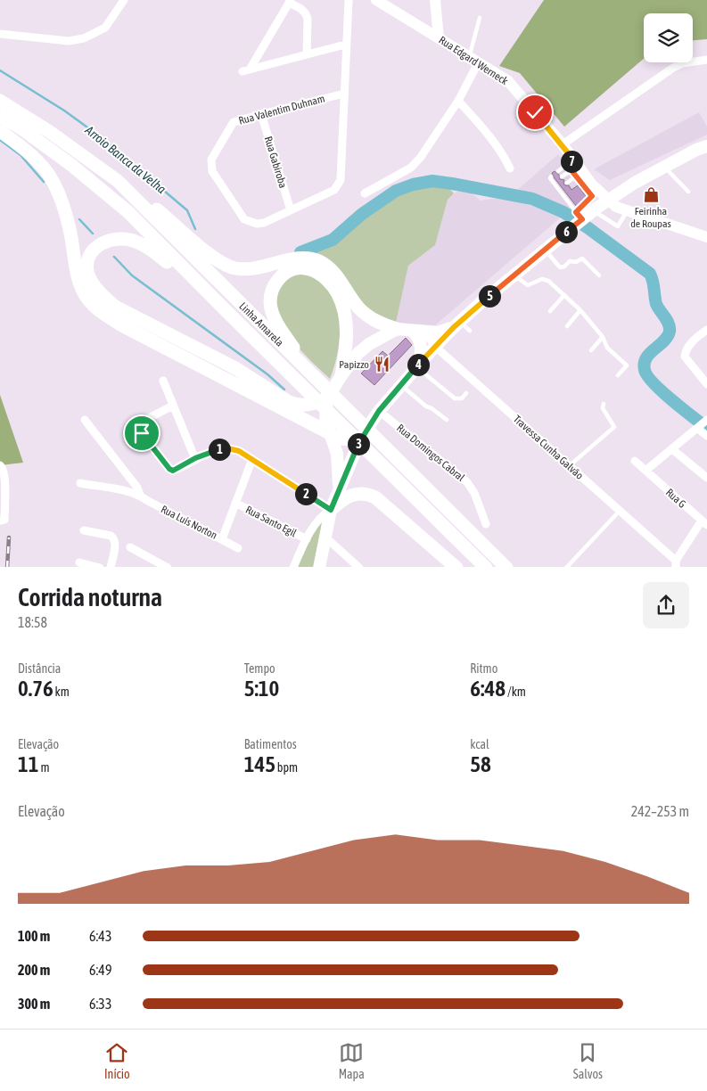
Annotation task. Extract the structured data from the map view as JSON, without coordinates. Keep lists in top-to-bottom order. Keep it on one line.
{"streets":{"highway":["Linha Amarela"],"street":["Rua Edgard Werneck","Rua Valentim Duhnam","Rua Gabiroba","Travessa Cunha Galvão","Rua Domingos Cabral","Rua G","Rua Santo Egil","Rua Luís Norton"]},"crossings":[["Rua Valentim Duhnam","Rua Gabiroba"]],"water":["Arroio Banca da Velha"],"places":{"shop":["Feirinha de Roupas"],"restaurant":["Papizzo"]},"page":{"pins":["7","6","5","4","3","1","2"],"heading":["Corrida noturna","18:58"],"stats":[["Distância","0.76 km"],["Tempo","5:10"],["Ritmo","6:48 /km"],["Elevação","11 m"],["Batimentos","145 bpm"],["kcal","58"]],"chart":["Elevação","242–253 m"],"list":[{"name":"100 m","note":"6:43"},{"name":"200 m","note":"6:49"},{"name":"300 m","note":"6:33"}],"tabs":["Início","Mapa","Salvos"]}}
